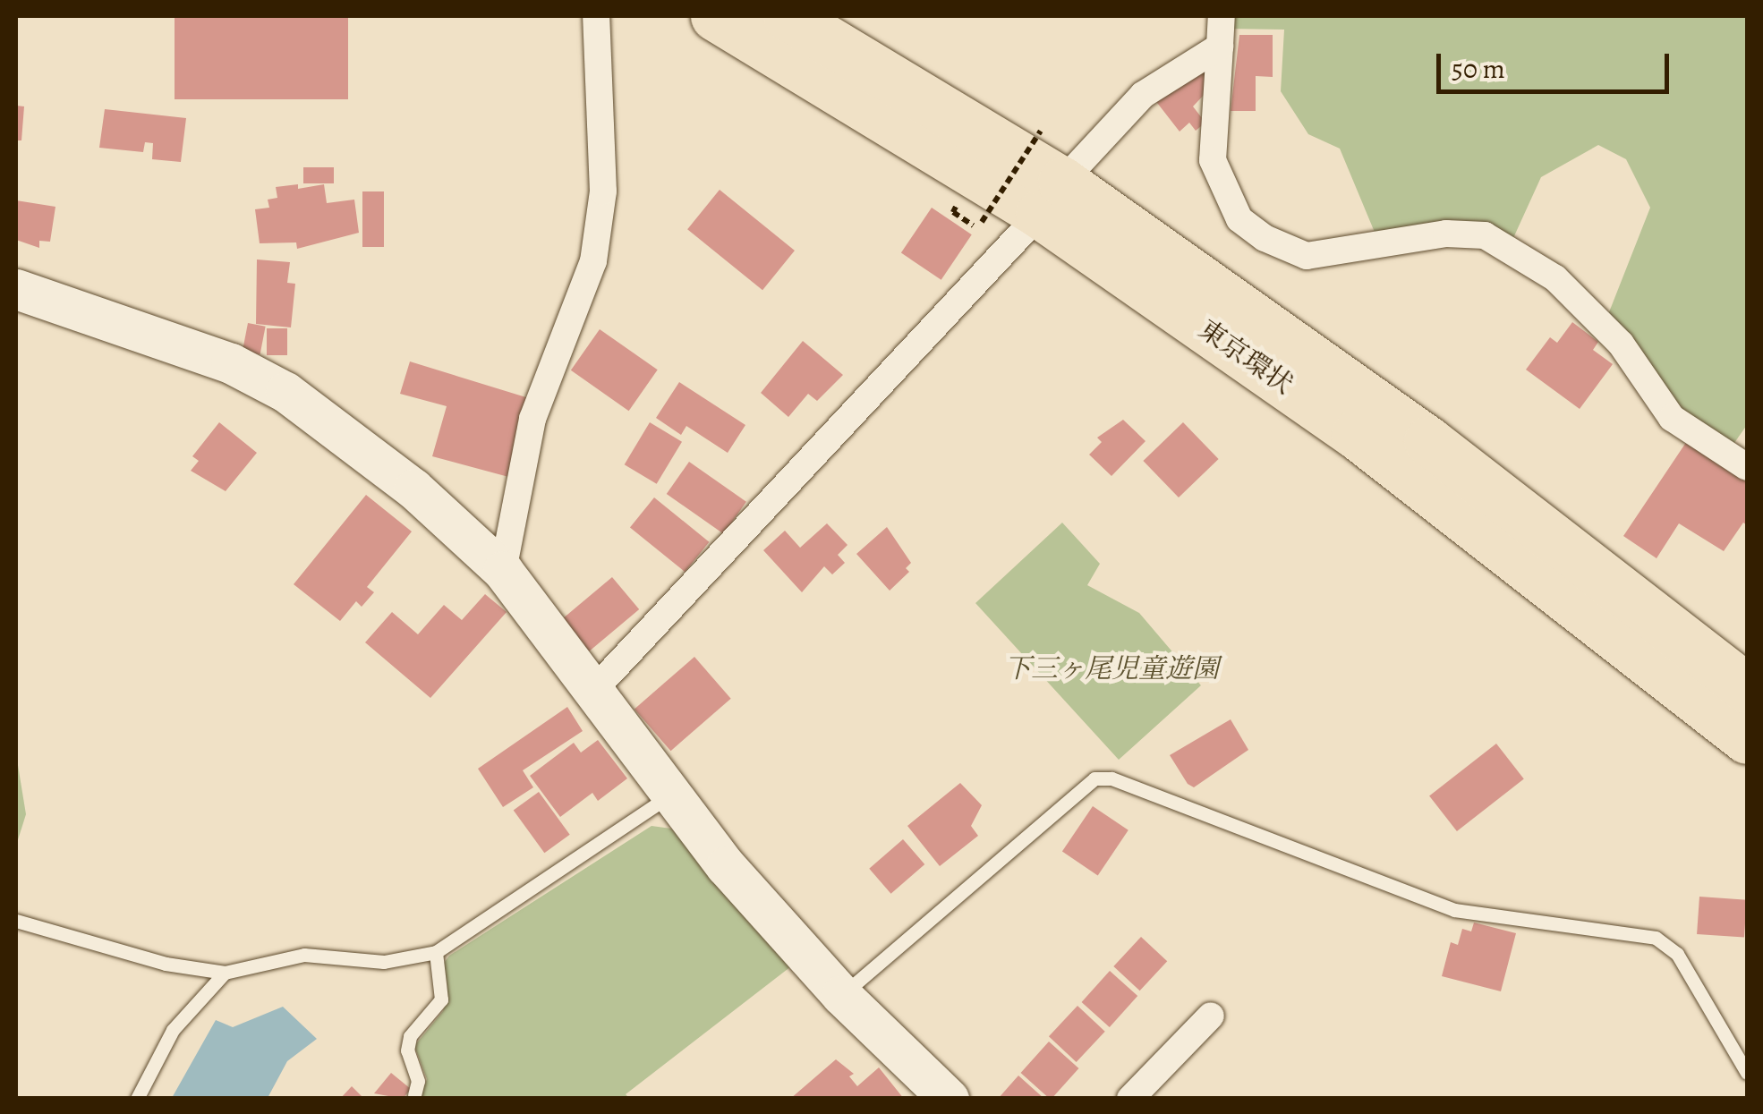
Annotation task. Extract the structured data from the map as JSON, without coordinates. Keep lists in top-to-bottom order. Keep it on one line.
{"streets":{"highway":["東京環状"]},"parks":["下三ヶ尾児童遊園"],"scale_bar":"50 m"}
